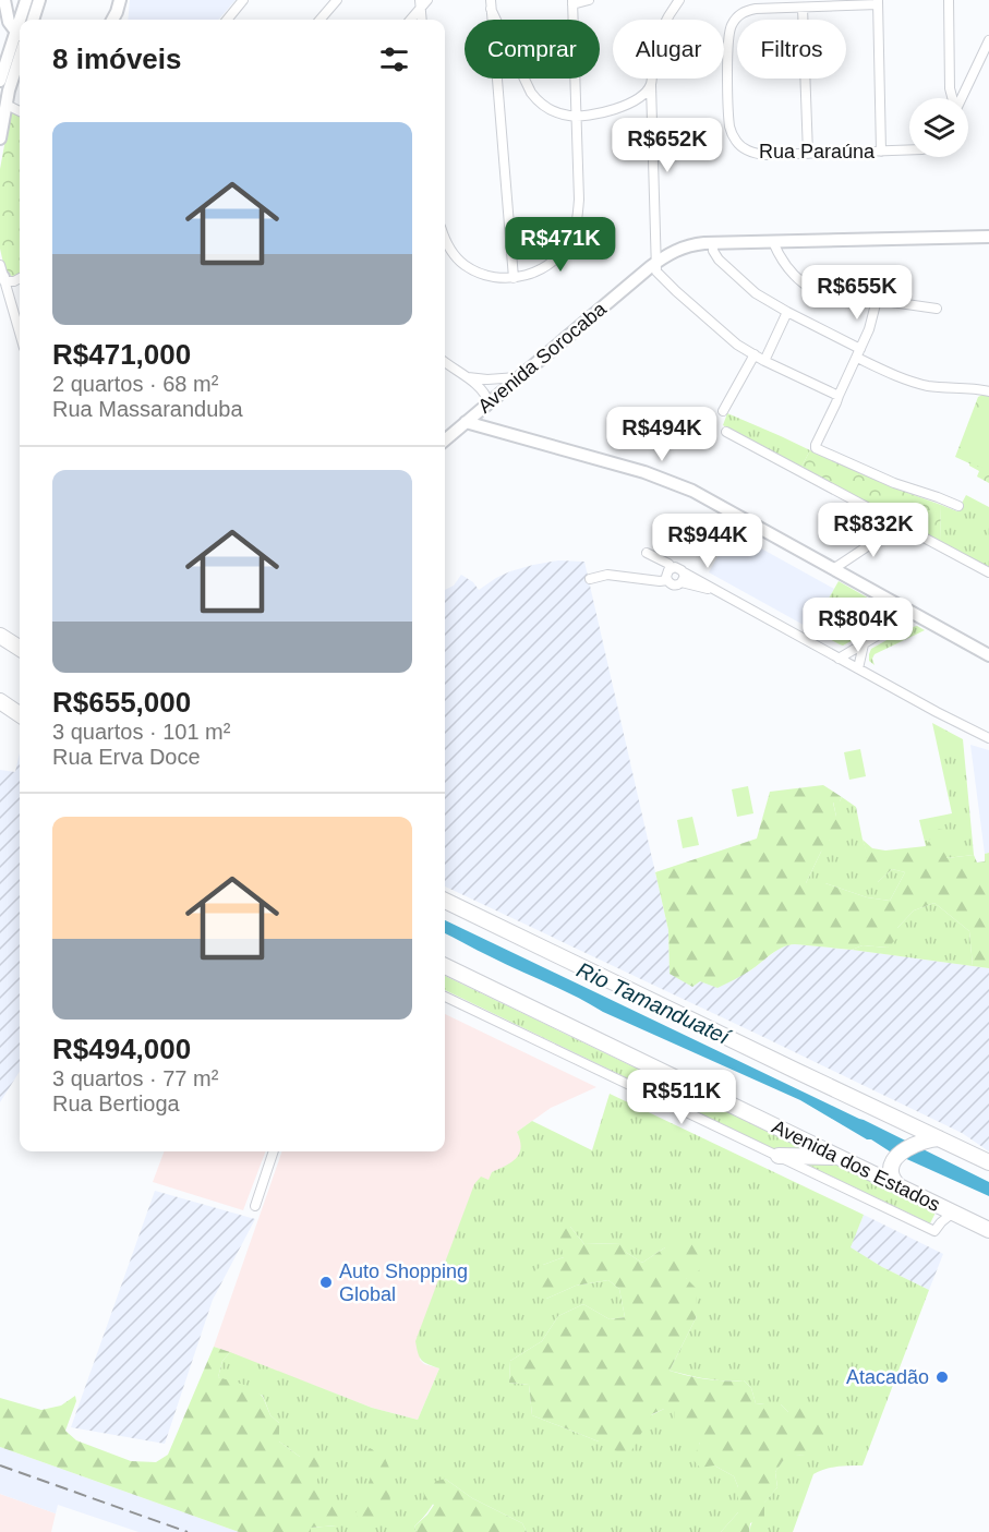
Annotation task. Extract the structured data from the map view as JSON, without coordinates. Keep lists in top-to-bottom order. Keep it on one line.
{"streets":{"highway":["Avenida dos Estados"],"street":["Rua Paraúna","Avenida Sorocaba"]},"water":["Rio Tamanduateí"],"places":["Auto Shopping Global","Atacadão"],"page":{"chip":["Comprar","Alugar","Filtros"],"heading":"8 imóveis","list":[{"name":"R$471,000","note":"2 quartos · 68 m² · Rua Massaranduba"},{"name":"R$655,000","note":"3 quartos · 101 m² · Rua Erva Doce"},{"name":"R$494,000","note":"3 quartos · 77 m² · Rua Bertioga"}],"price":["R$652K","R$471K","R$655K","R$494K","R$832K","R$944K","R$804K","R$511K"]}}
